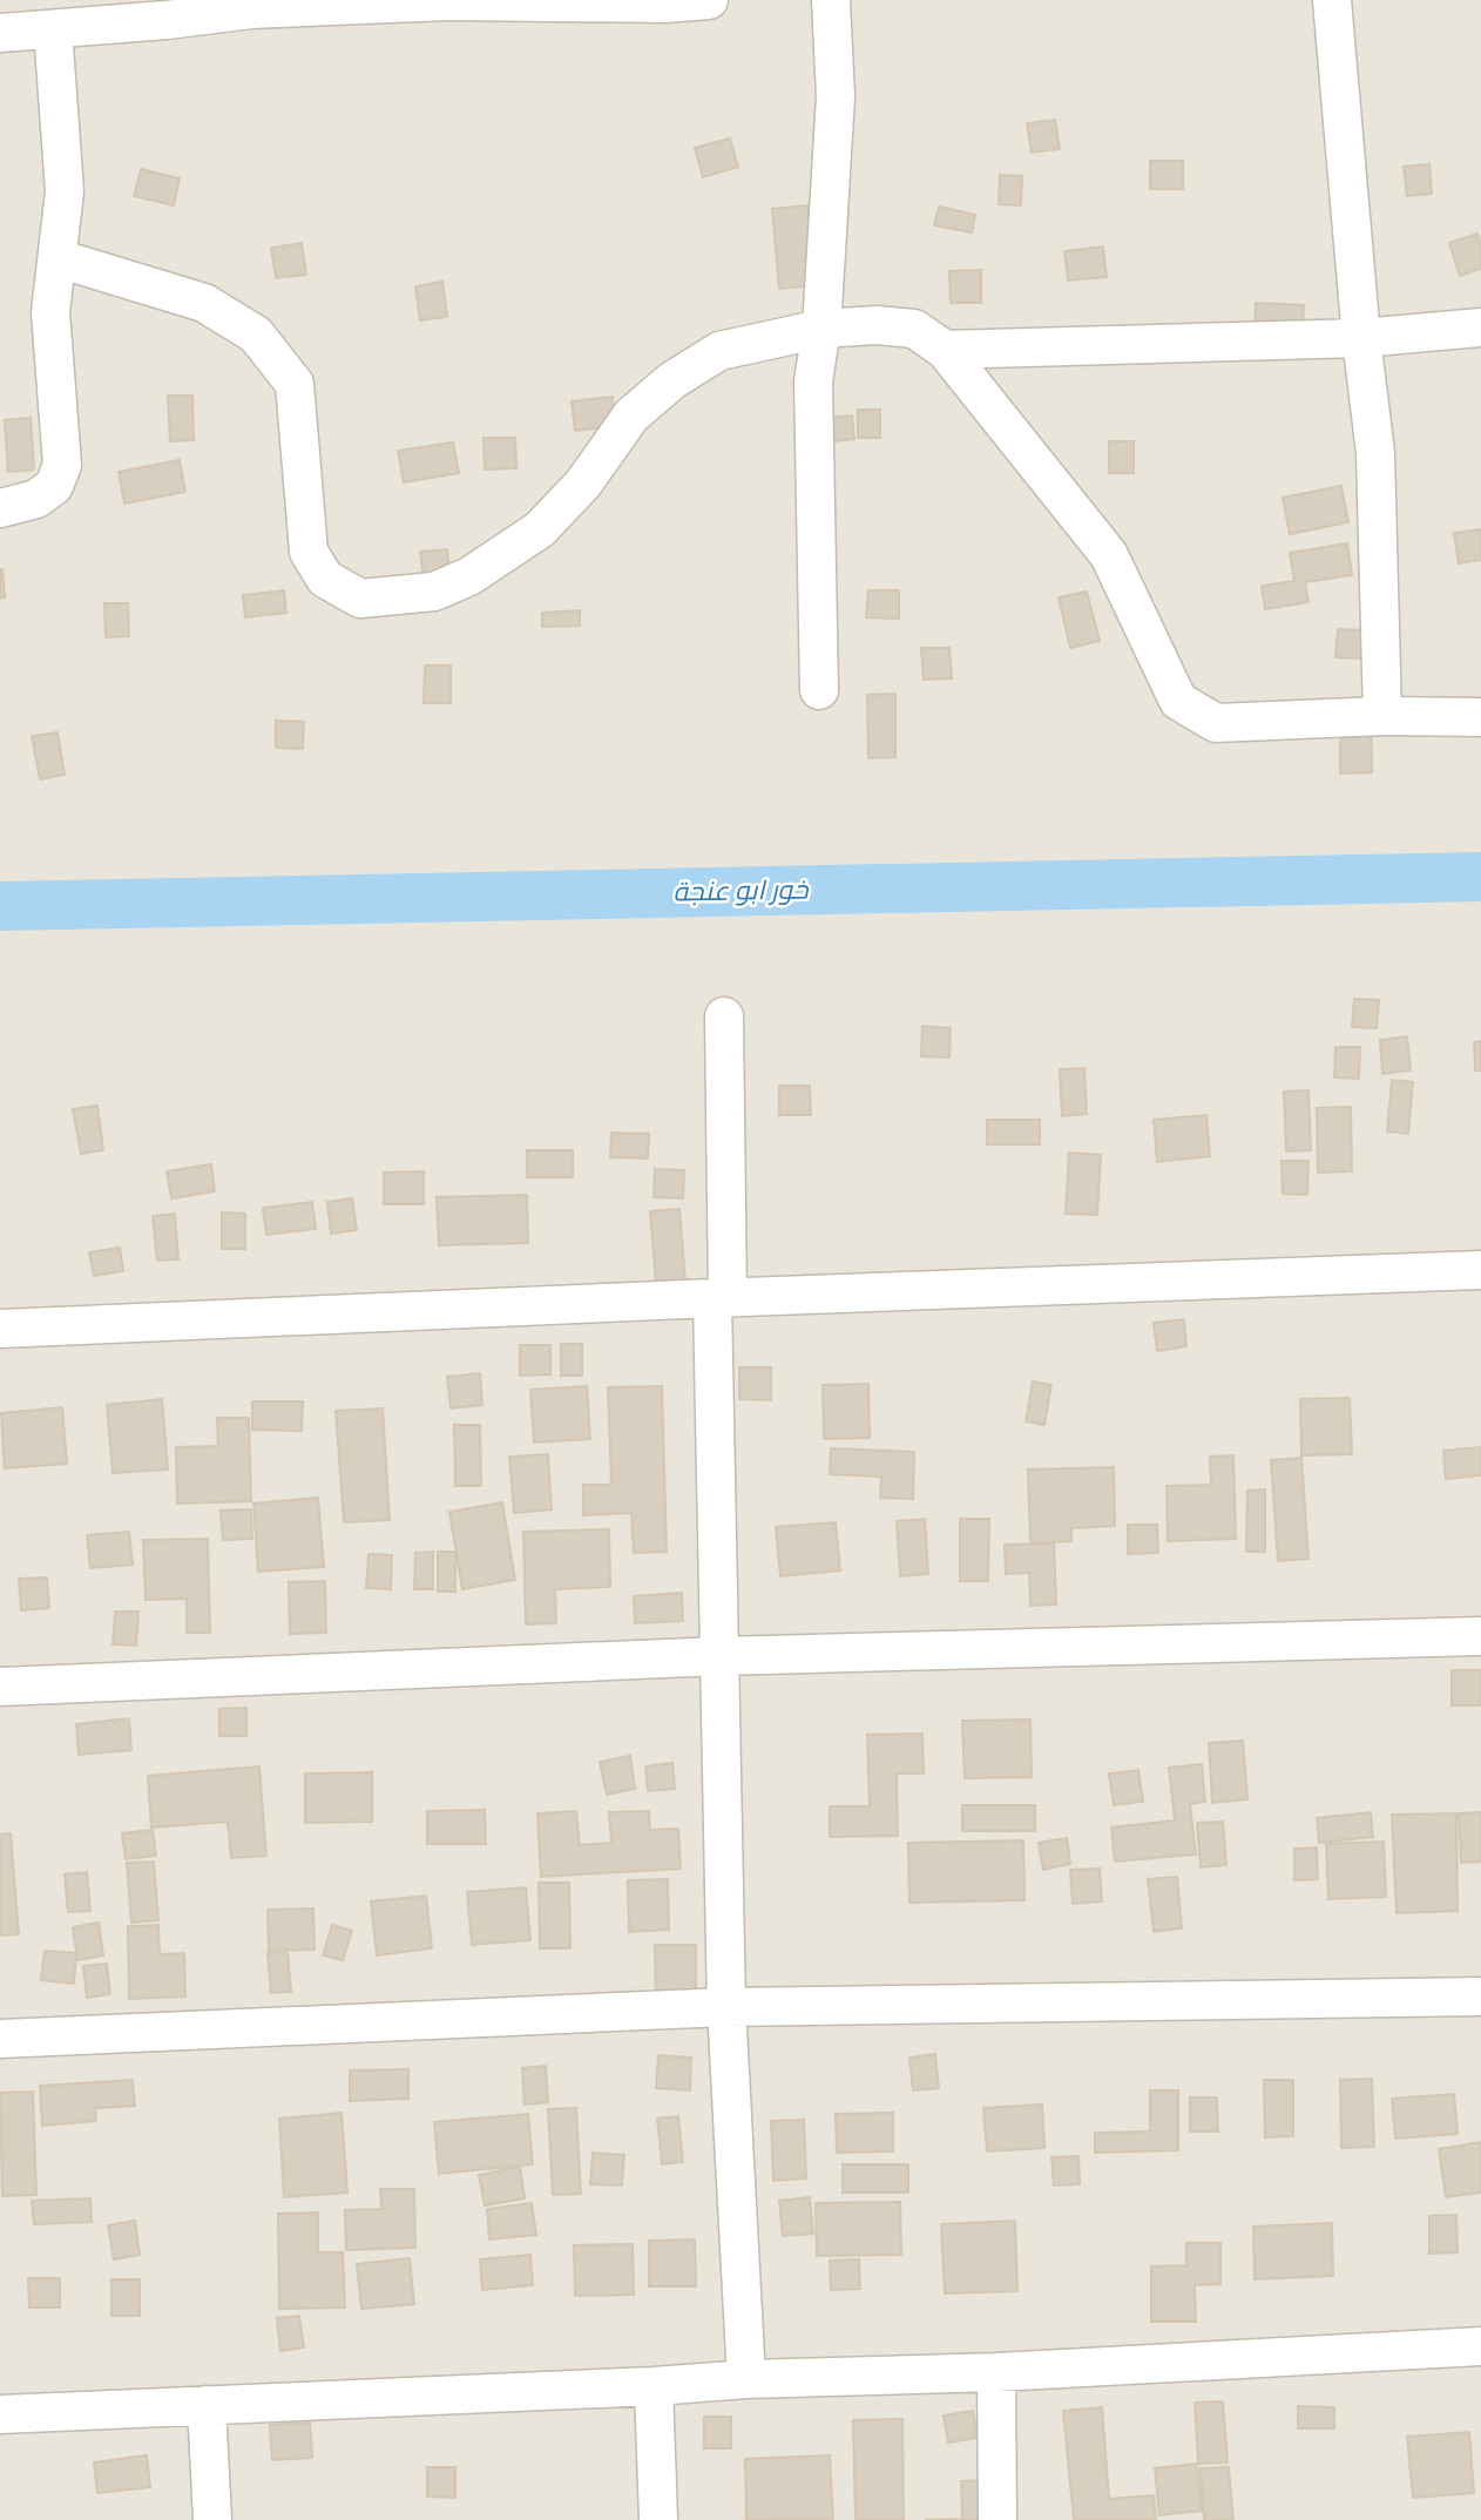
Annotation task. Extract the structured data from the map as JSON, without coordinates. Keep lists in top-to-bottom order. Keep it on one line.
{"water":["خور ابو عنجة"]}
